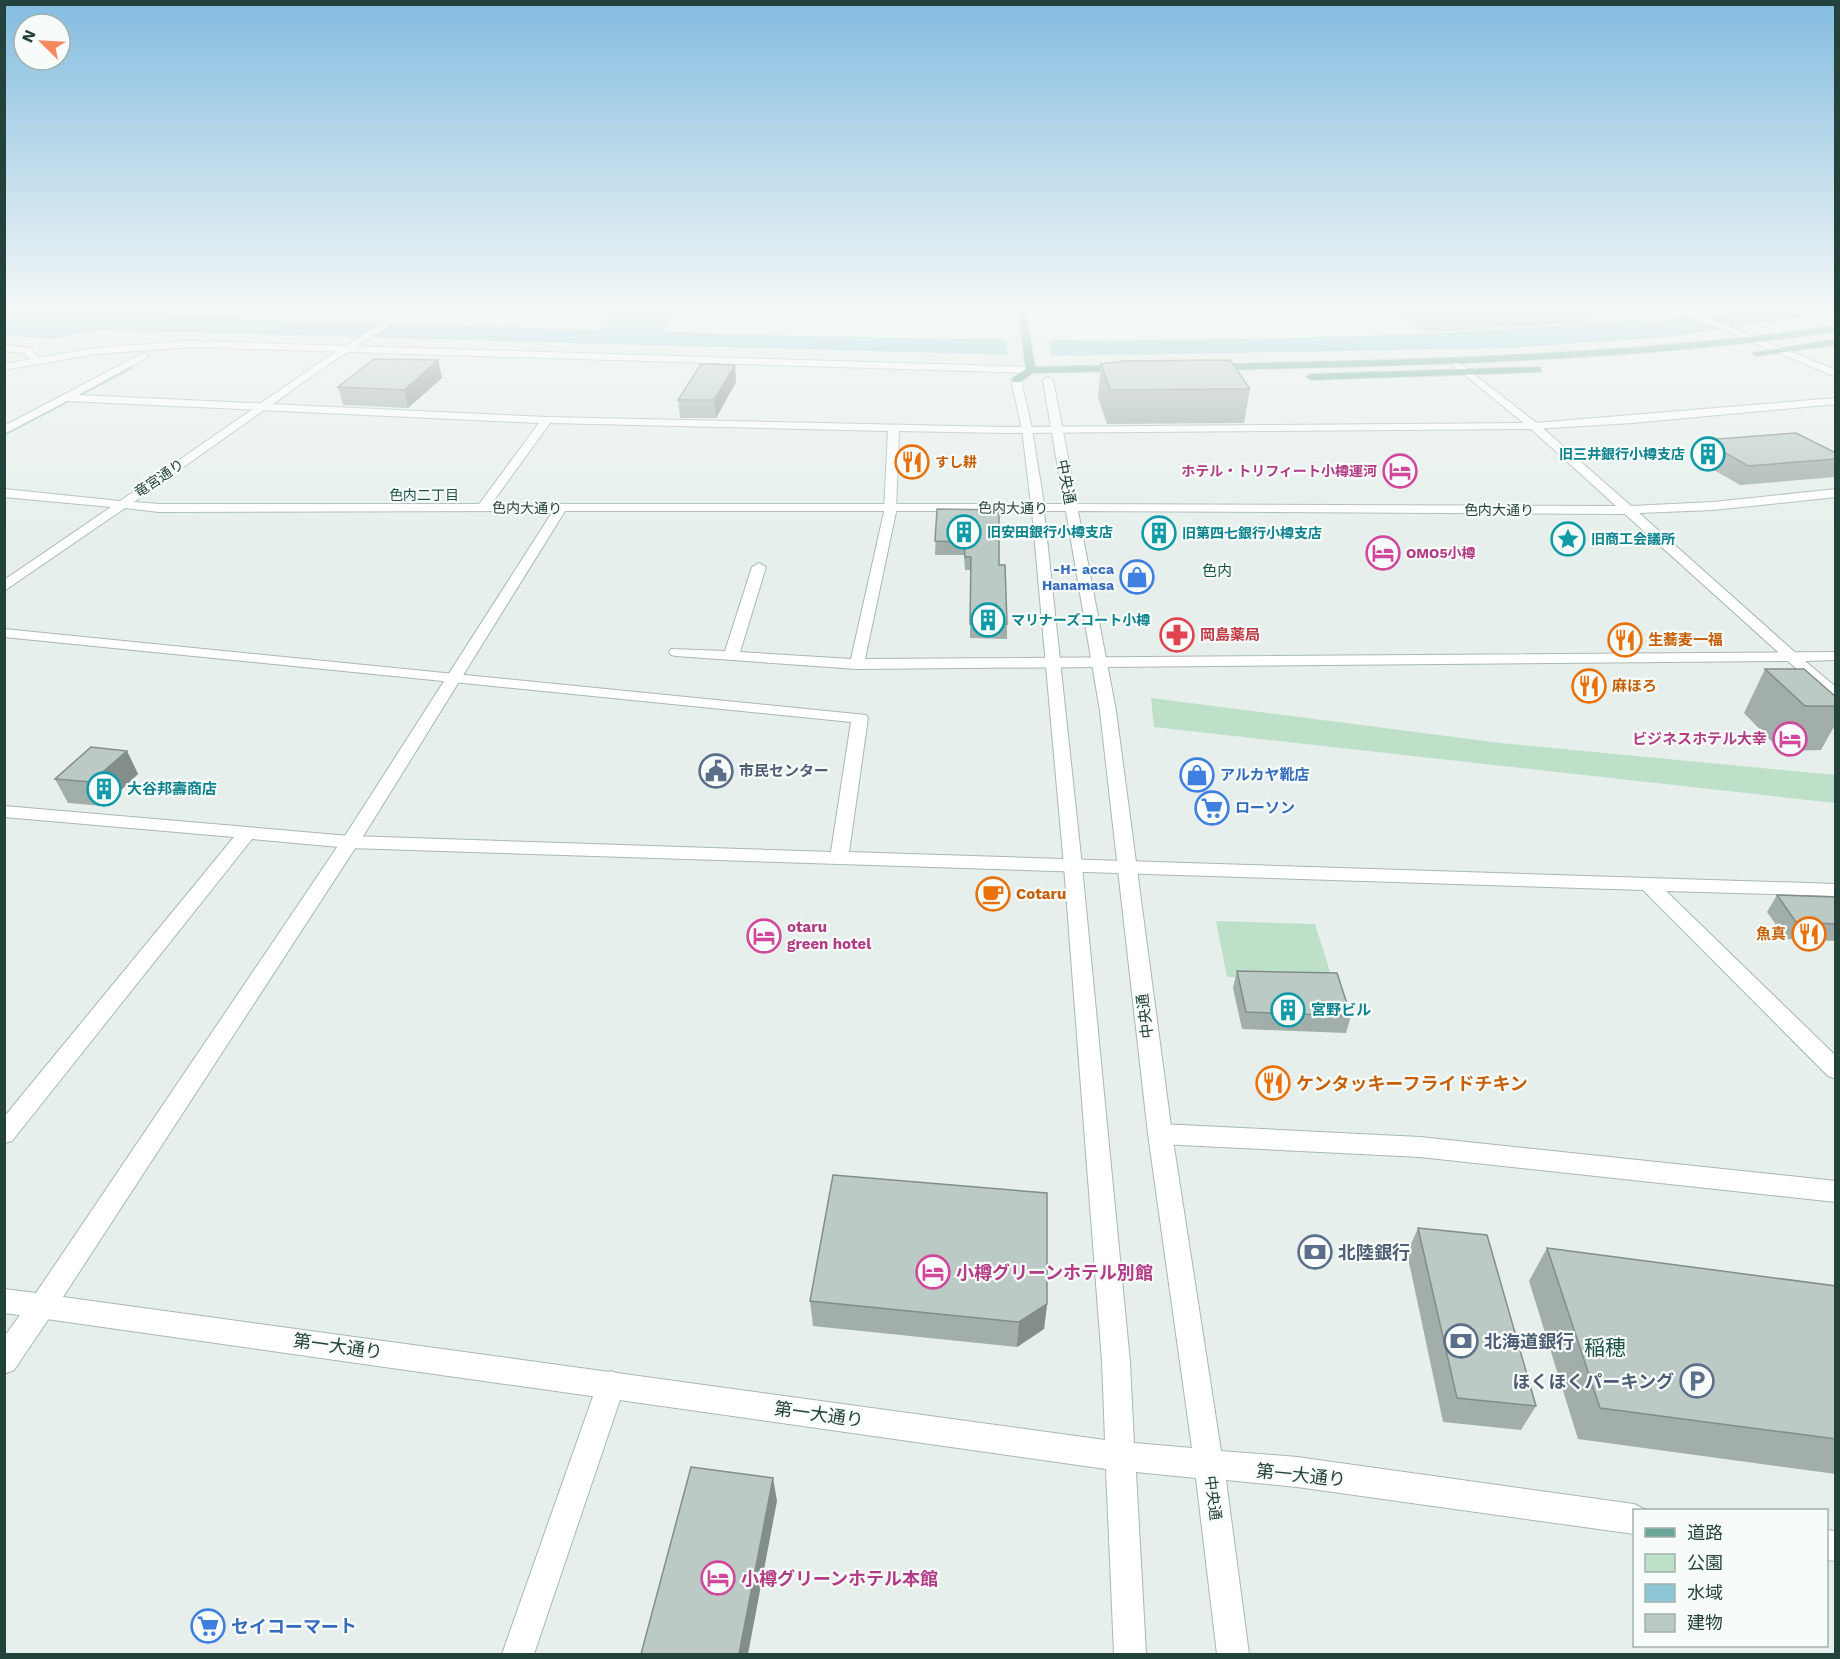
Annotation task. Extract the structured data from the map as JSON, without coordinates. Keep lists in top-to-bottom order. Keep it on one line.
{"streets":{"street":["竜宮通り","中央通","色内大通り","第一大通り"]},"crossings":[["竜宮通り","色内大通り"],["中央通","色内大通り"],["中央通","第一大通り"]],"districts":["色内二丁目","色内","稲穂"],"places":{"building":["旧三井銀行小樽支店","旧安田銀行小樽支店","旧第四七銀行小樽支店","マリナーズコート小樽","大谷邦壽商店","宮野ビル"],"restaurant":["すし耕","生蕎麦一福","麻ほろ","魚真","ケンタッキーフライドチキン"],"hotel":["ホテル・トリフィート小樽運河","OMO5小樽","ビジネスホテル大幸","otaru green hotel","小樽グリーンホテル別館","小樽グリーンホテル本館"],"place":["旧商工会議所"],"shop":["-H- acca Hanamasa","アルカヤ靴店"],"pharmacy":["岡島薬局"],"public building":["市民センター"],"supermarket":["ローソン","セイコーマート"],"cafe":["Cotaru"],"bank":["北陸銀行","北海道銀行"],"parking":["ほくほくパーキング"]},"legend":["道路","公園","水域","建物"],"north":"top left"}
